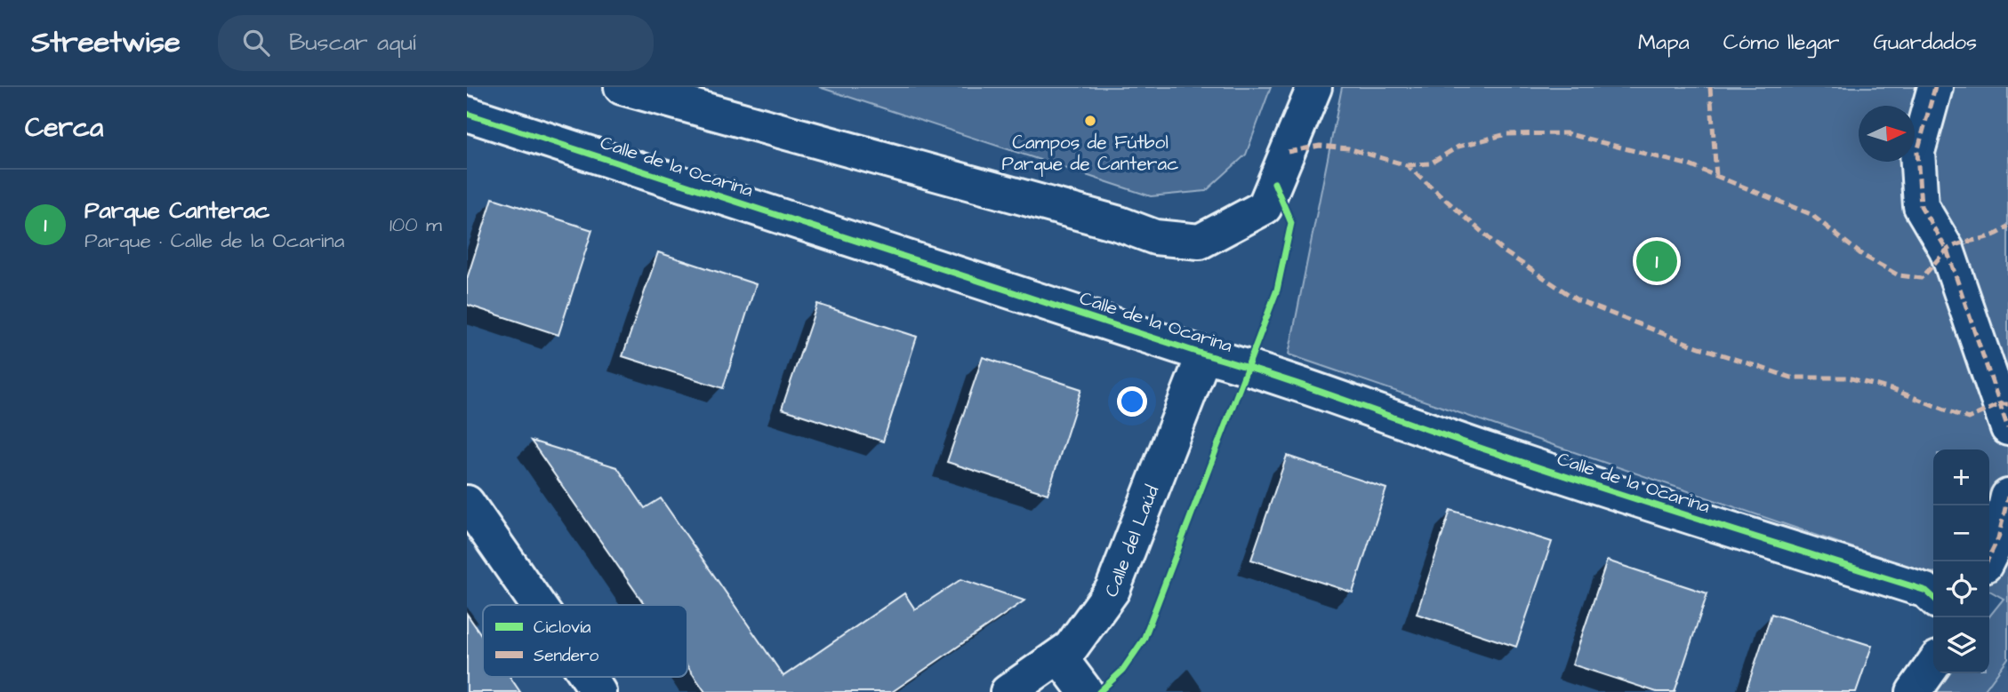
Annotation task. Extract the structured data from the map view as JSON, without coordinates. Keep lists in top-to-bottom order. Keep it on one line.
{"streets":{"street":["Calle de la Ocarina","Calle del Laúd"]},"crossings":[["Calle de la Ocarina","Calle del Laúd"]],"places":["Campos de Fútbol Parque de Canterac"],"legend":["Ciclovía","Sendero"],"north":"right","page":{"header":"Streetwise","search":"Buscar aquí","nav":["Mapa","Cómo llegar","Guardados"],"heading":"Cerca","list":[{"mark":"1","name":"Parque Canterac","note":"Parque · Calle de la Ocarina","value":"100 m"}],"pins":"1","map_buttons":["+","−"]}}
